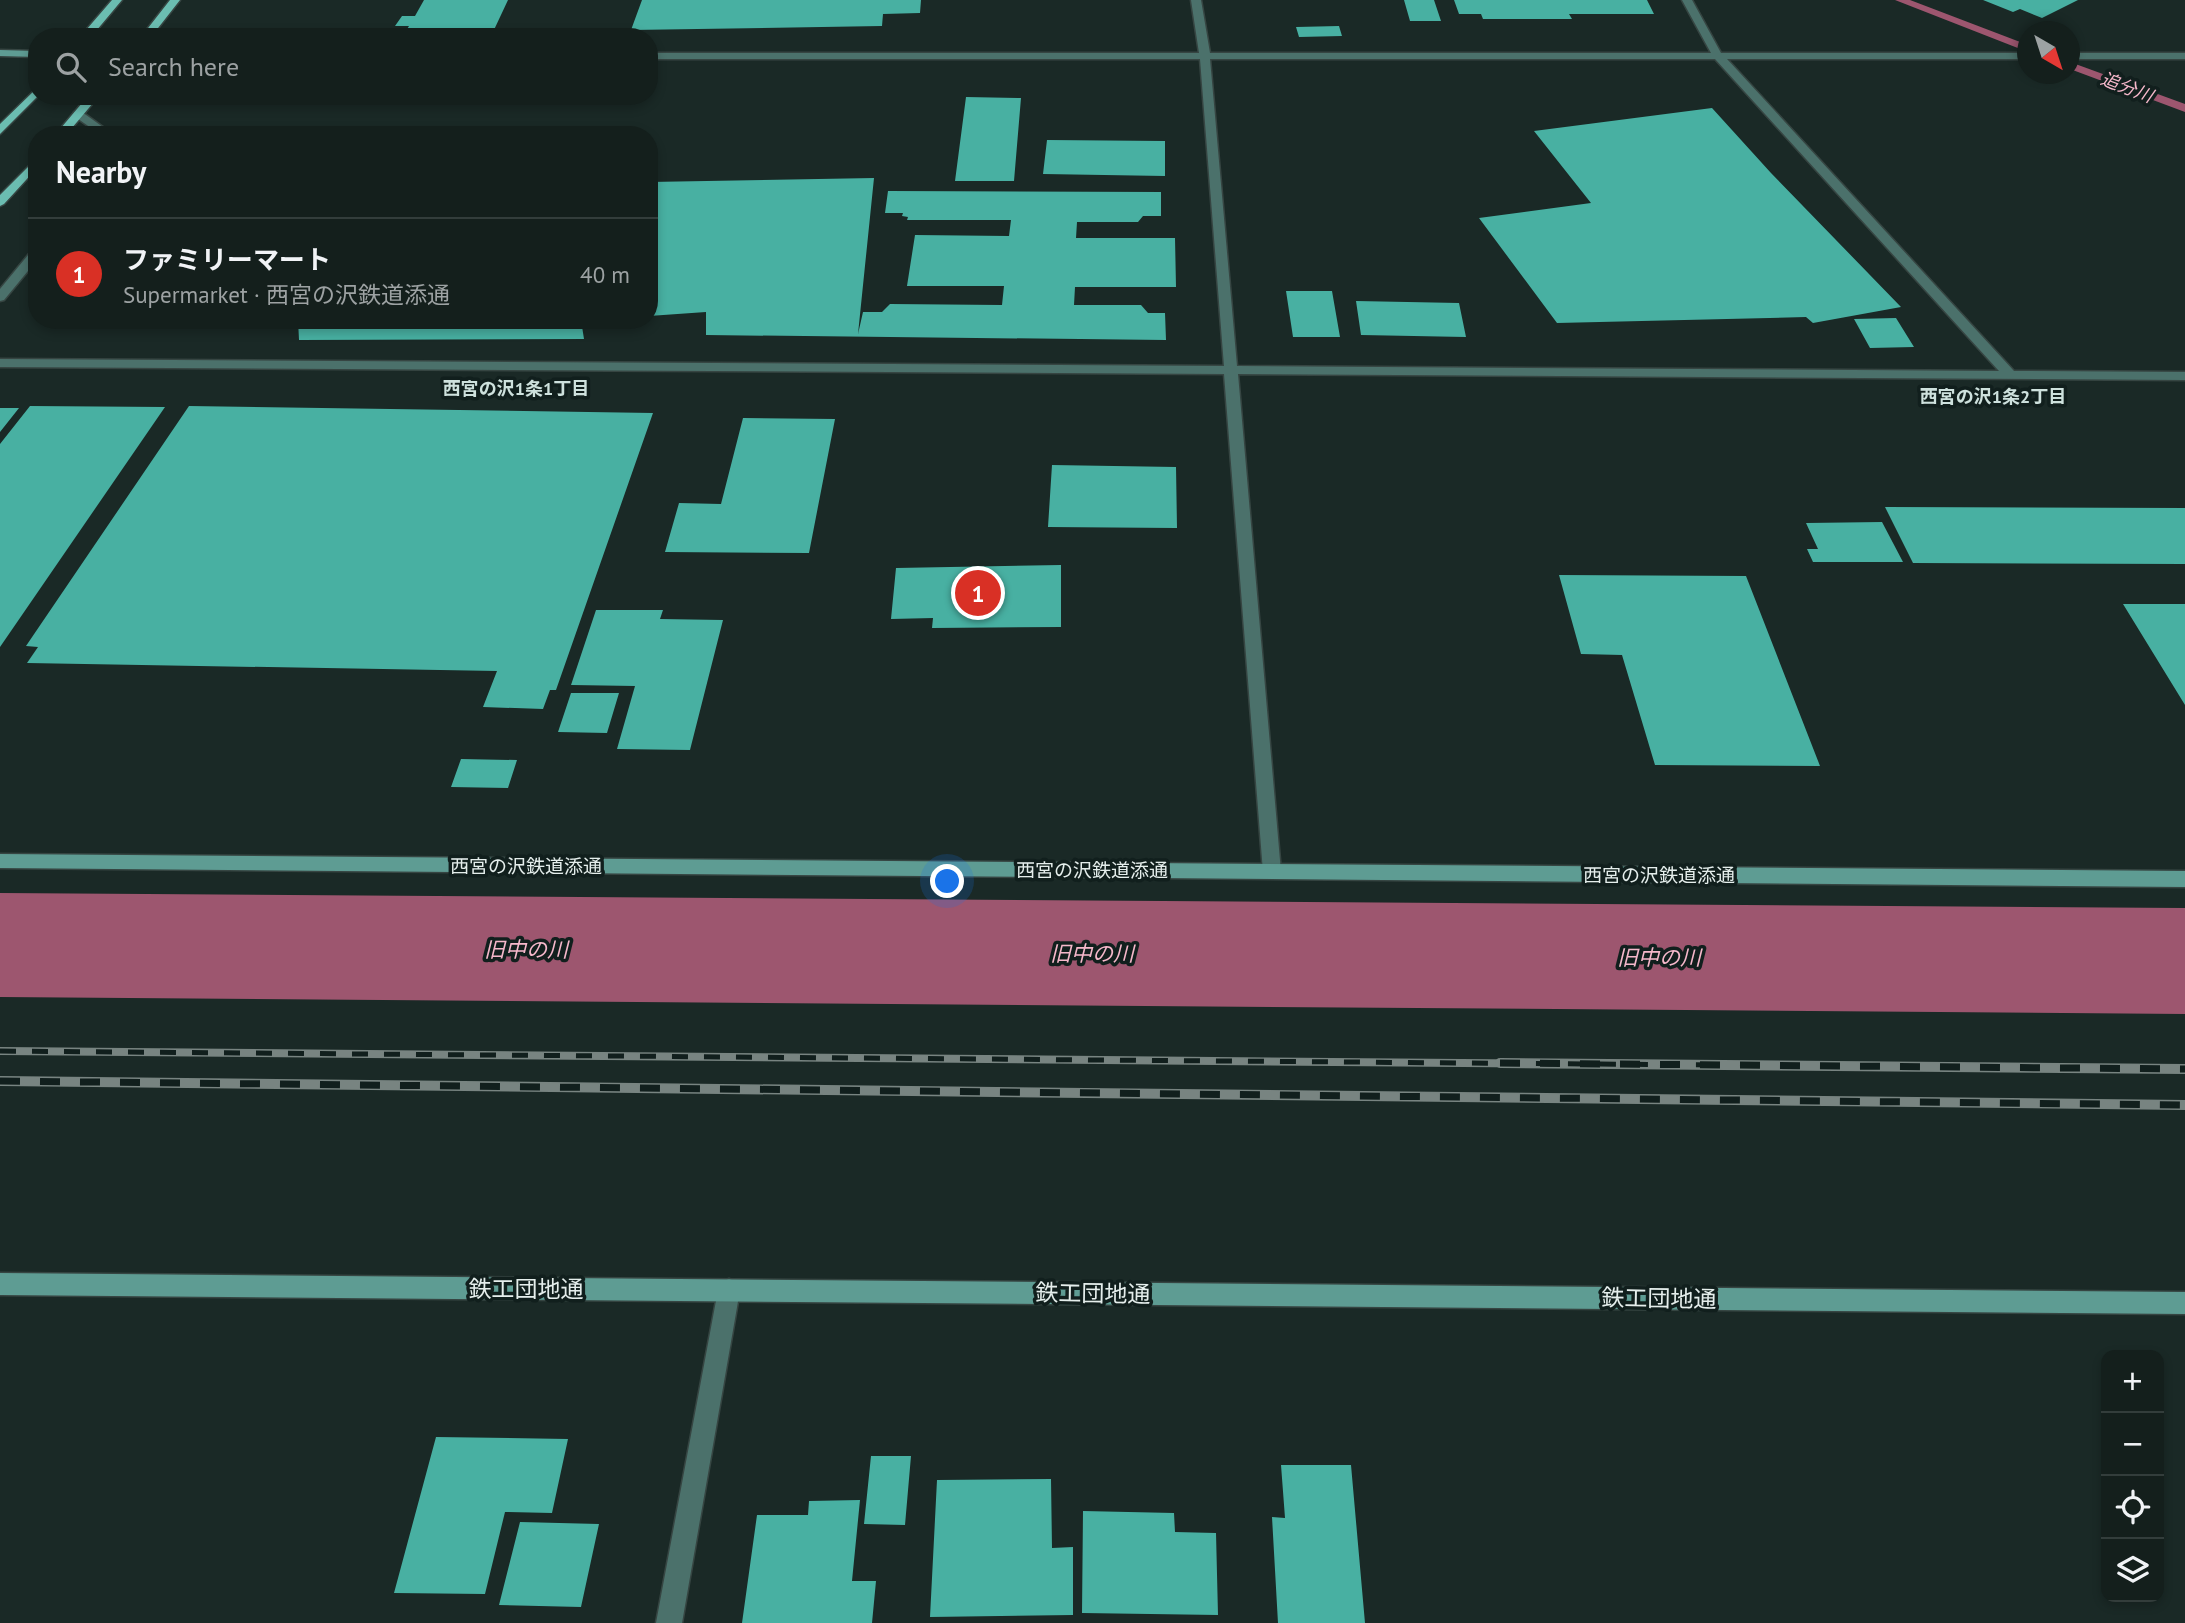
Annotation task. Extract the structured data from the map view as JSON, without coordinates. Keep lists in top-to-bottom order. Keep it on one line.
{"streets":{"street":["西宮の沢鉄道添通","鉄工団地通"]},"districts":["西宮の沢1条1丁目","西宮の沢1条2丁目"],"water":["追分川","旧中の川"],"north":"bottom right","page":{"search":"Search here","heading":"Nearby","list":[{"mark":"1","name":"ファミリーマート","note":"Supermarket · 西宮の沢鉄道添通","value":"40 m"}],"pins":"1","map_buttons":["+","−"]}}
